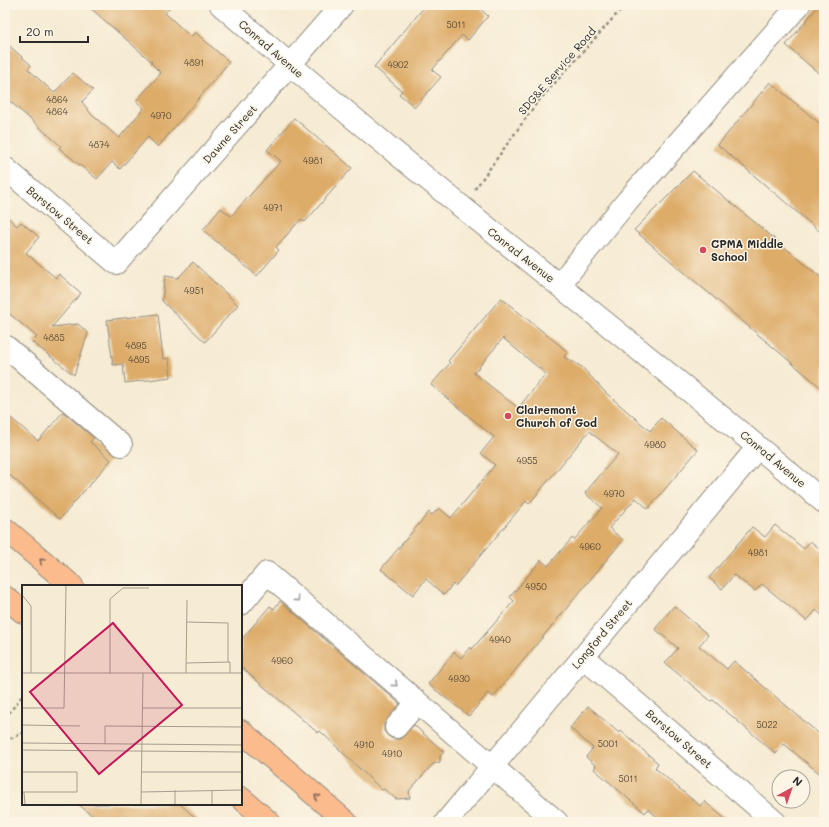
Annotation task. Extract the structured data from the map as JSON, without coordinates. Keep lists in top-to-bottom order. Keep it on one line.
{"streets":{"street":["Conrad Avenue","Dawne Street","Barstow Street","Longford Street"],"path":["SDG&E Service Road"]},"crossings":[["Conrad Avenue","SDG&E Service Road"],["Conrad Avenue","Dawne Street"],["Conrad Avenue","Longford Street"],["Dawne Street","Barstow Street"],["Barstow Street","Longford Street"]],"places":["CPMA Middle School","Clairemont Church of God"],"house_numbers":["5011","4891","4902","4864","4864","4970","4874","4981","4971","4951","4885","4895","4895","4980","4955","4970","4960","4981","4950","4940","4960","4930","5022","5001","4910","4910","5011"],"scale_bar":"20 m","north":"top right"}
